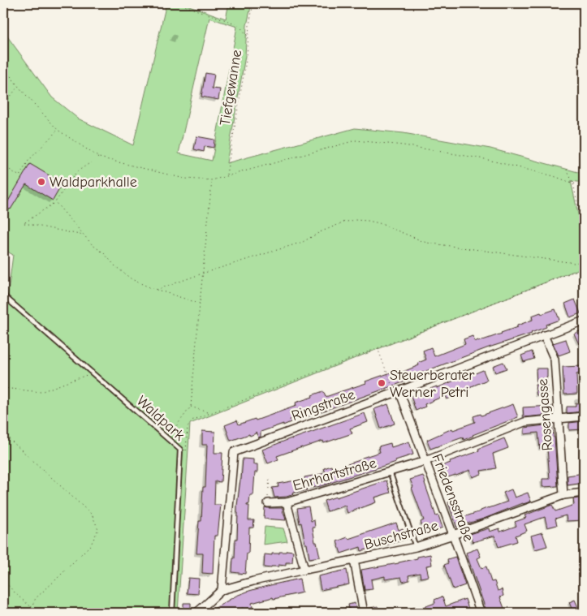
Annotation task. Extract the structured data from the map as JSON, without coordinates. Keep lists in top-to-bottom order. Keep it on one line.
{"streets":{"street":["Ringstraße","Rosengasse","Ehrhartstraße","Friedensstraße","Buschstraße"],"lane":["Waldpark"],"path":["Tiefgewanne"]},"crossings":[["Ringstraße","Rosengasse"],["Ringstraße","Friedensstraße"],["Ringstraße","Buschstraße"],["Rosengasse","Ehrhartstraße"],["Rosengasse","Buschstraße"],["Ehrhartstraße","Friedensstraße"],["Ehrhartstraße","Buschstraße"],["Friedensstraße","Buschstraße"]],"places":["Waldparkhalle","Steuerberater Werner Petri"]}
